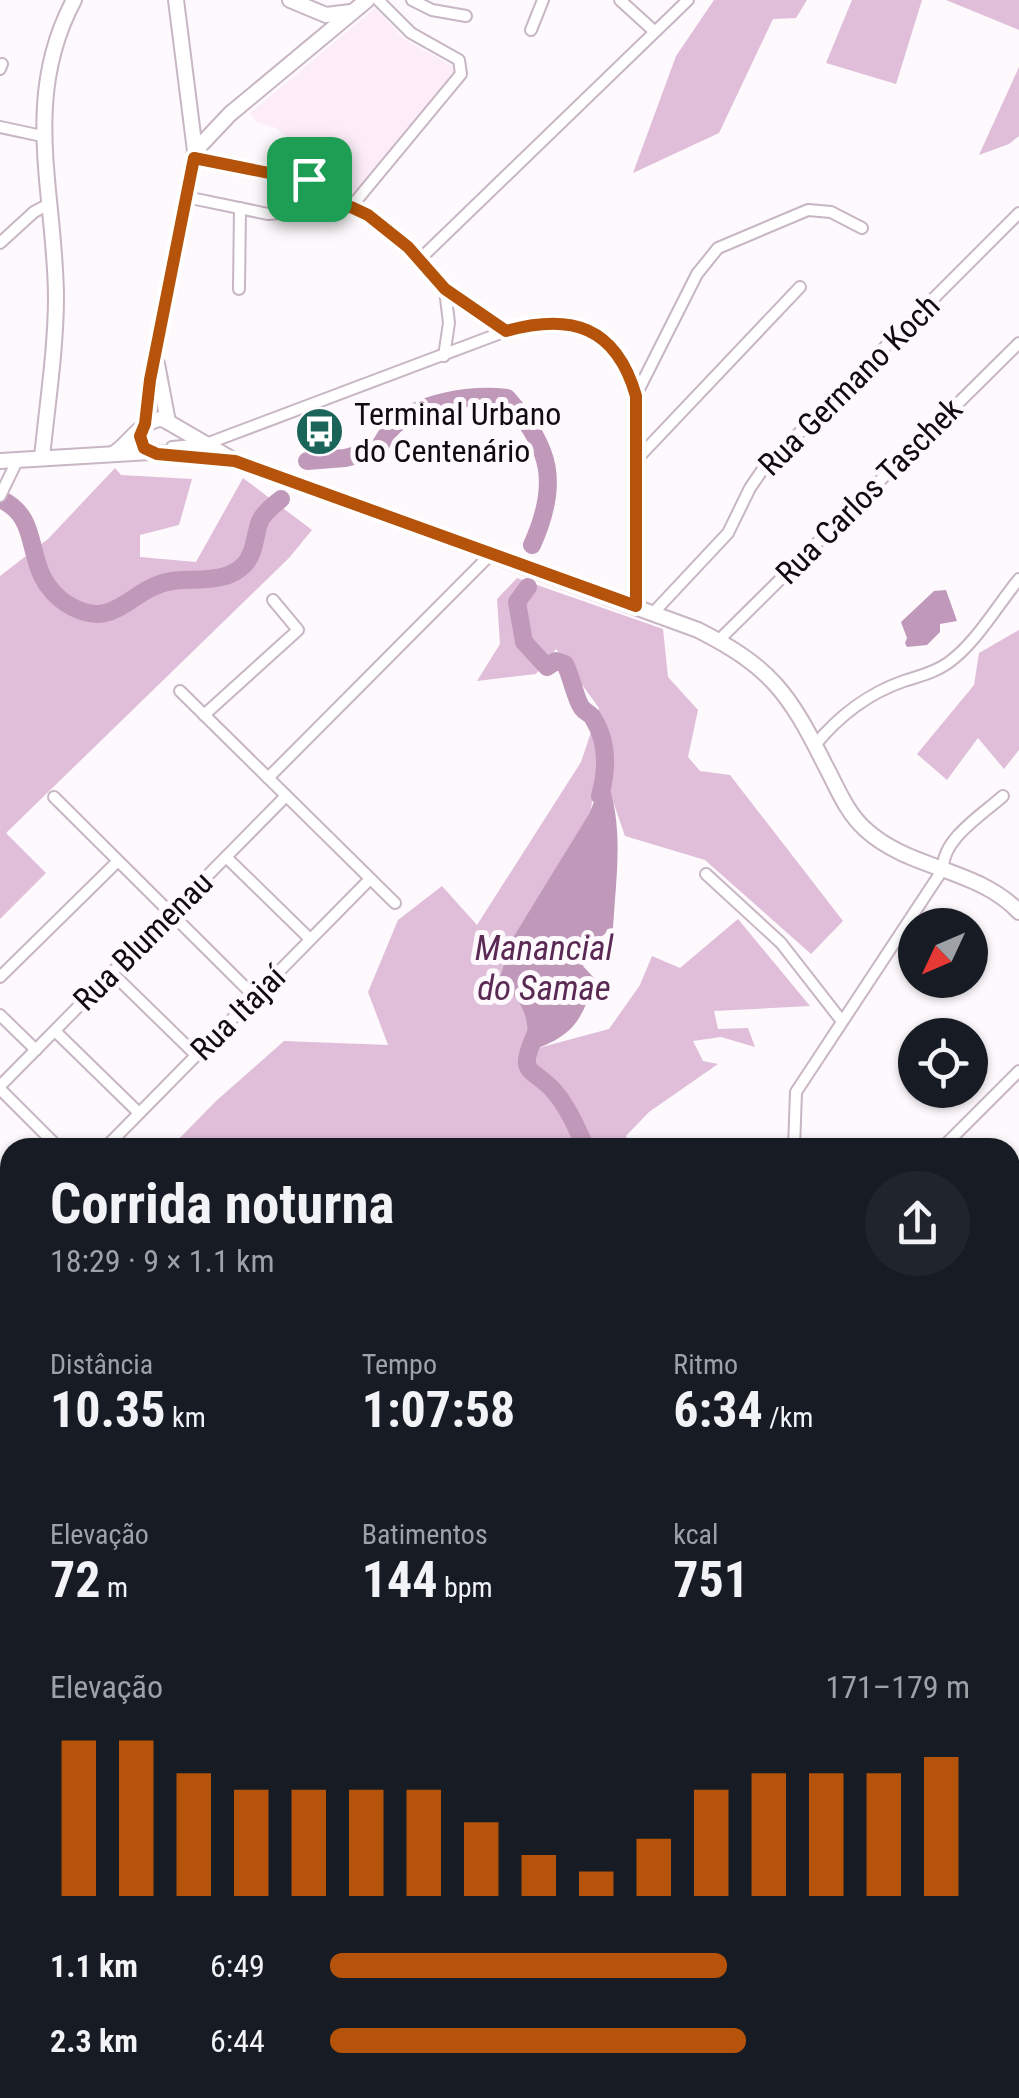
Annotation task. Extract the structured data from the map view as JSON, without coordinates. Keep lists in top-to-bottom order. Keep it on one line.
{"streets":{"street":["Rua Germano Koch","Rua Carlos Taschek","Rua Blumenau","Rua Itajaí"]},"water":["Manancial do Samae"],"places":{"bus stop":["Terminal Urbano do Centenário"]},"north":"bottom left","page":{"heading":["Corrida noturna","18:29 · 9 × 1.1 km"],"stats":[["Distância","10.35 km"],["Tempo","1:07:58"],["Ritmo","6:34 /km"],["Elevação","72 m"],["Batimentos","144 bpm"],["kcal","751"]],"chart":["Elevação","171–179 m"],"list":[{"name":"1.1 km","note":"6:49"},{"name":"2.3 km","note":"6:44"}]}}
